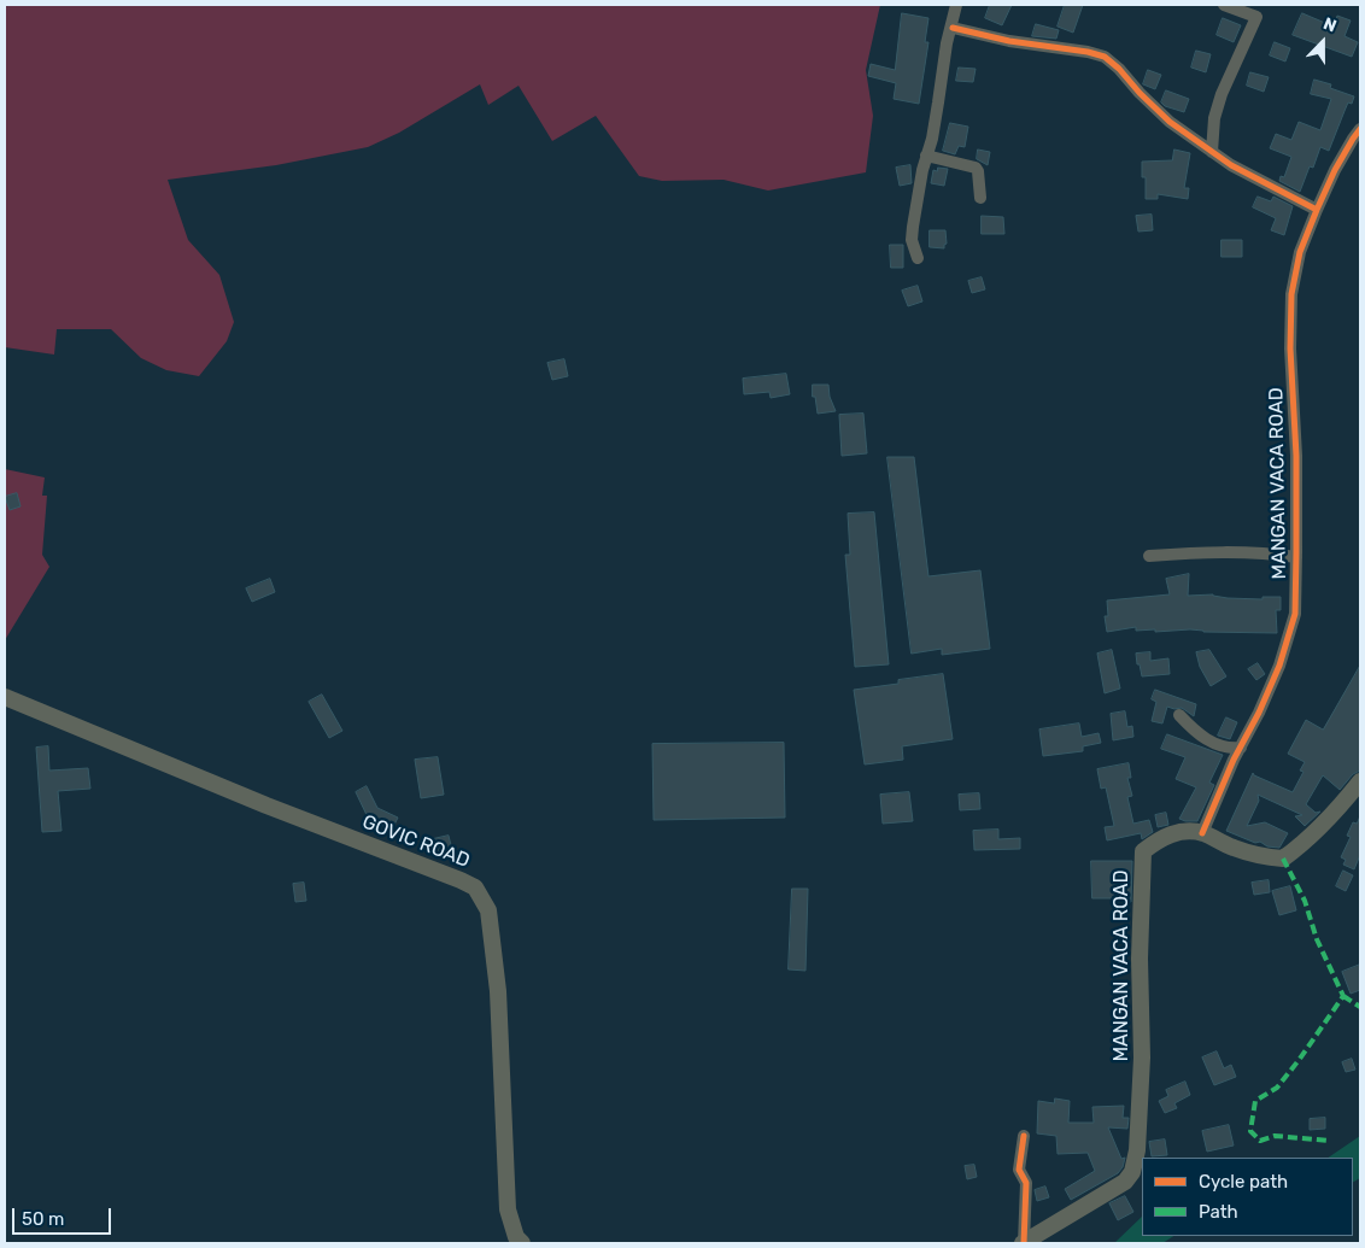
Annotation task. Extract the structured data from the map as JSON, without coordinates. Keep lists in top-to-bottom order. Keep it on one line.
{"streets":{"main road":["MANGAN VACA ROAD","GOVIC ROAD"]},"legend":["Cycle path","Path"],"scale_bar":"50 m","north":"top"}
